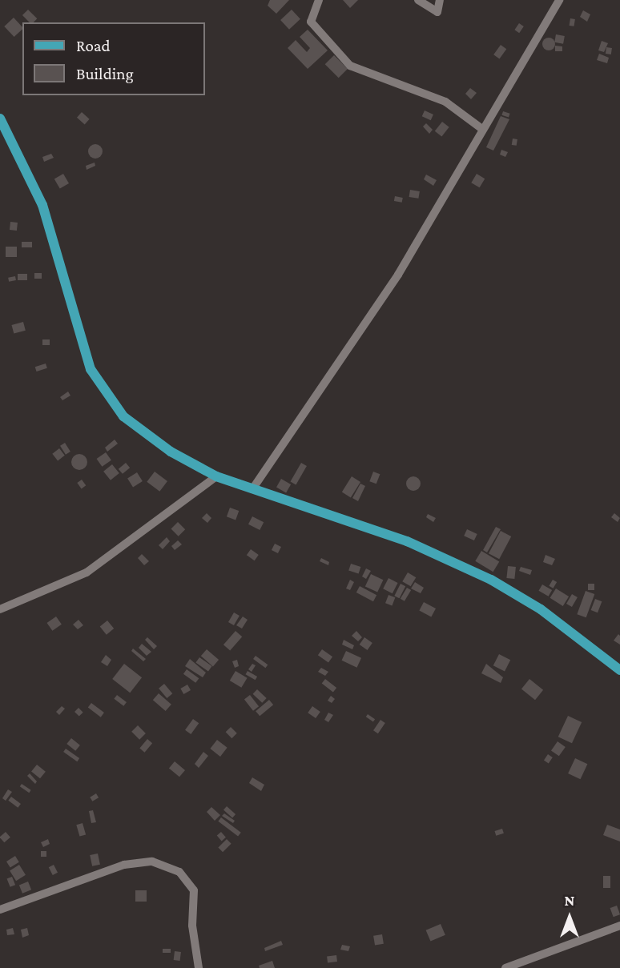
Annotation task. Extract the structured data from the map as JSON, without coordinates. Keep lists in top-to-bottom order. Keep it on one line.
{"legend":["Road","Building"],"north":"top"}
